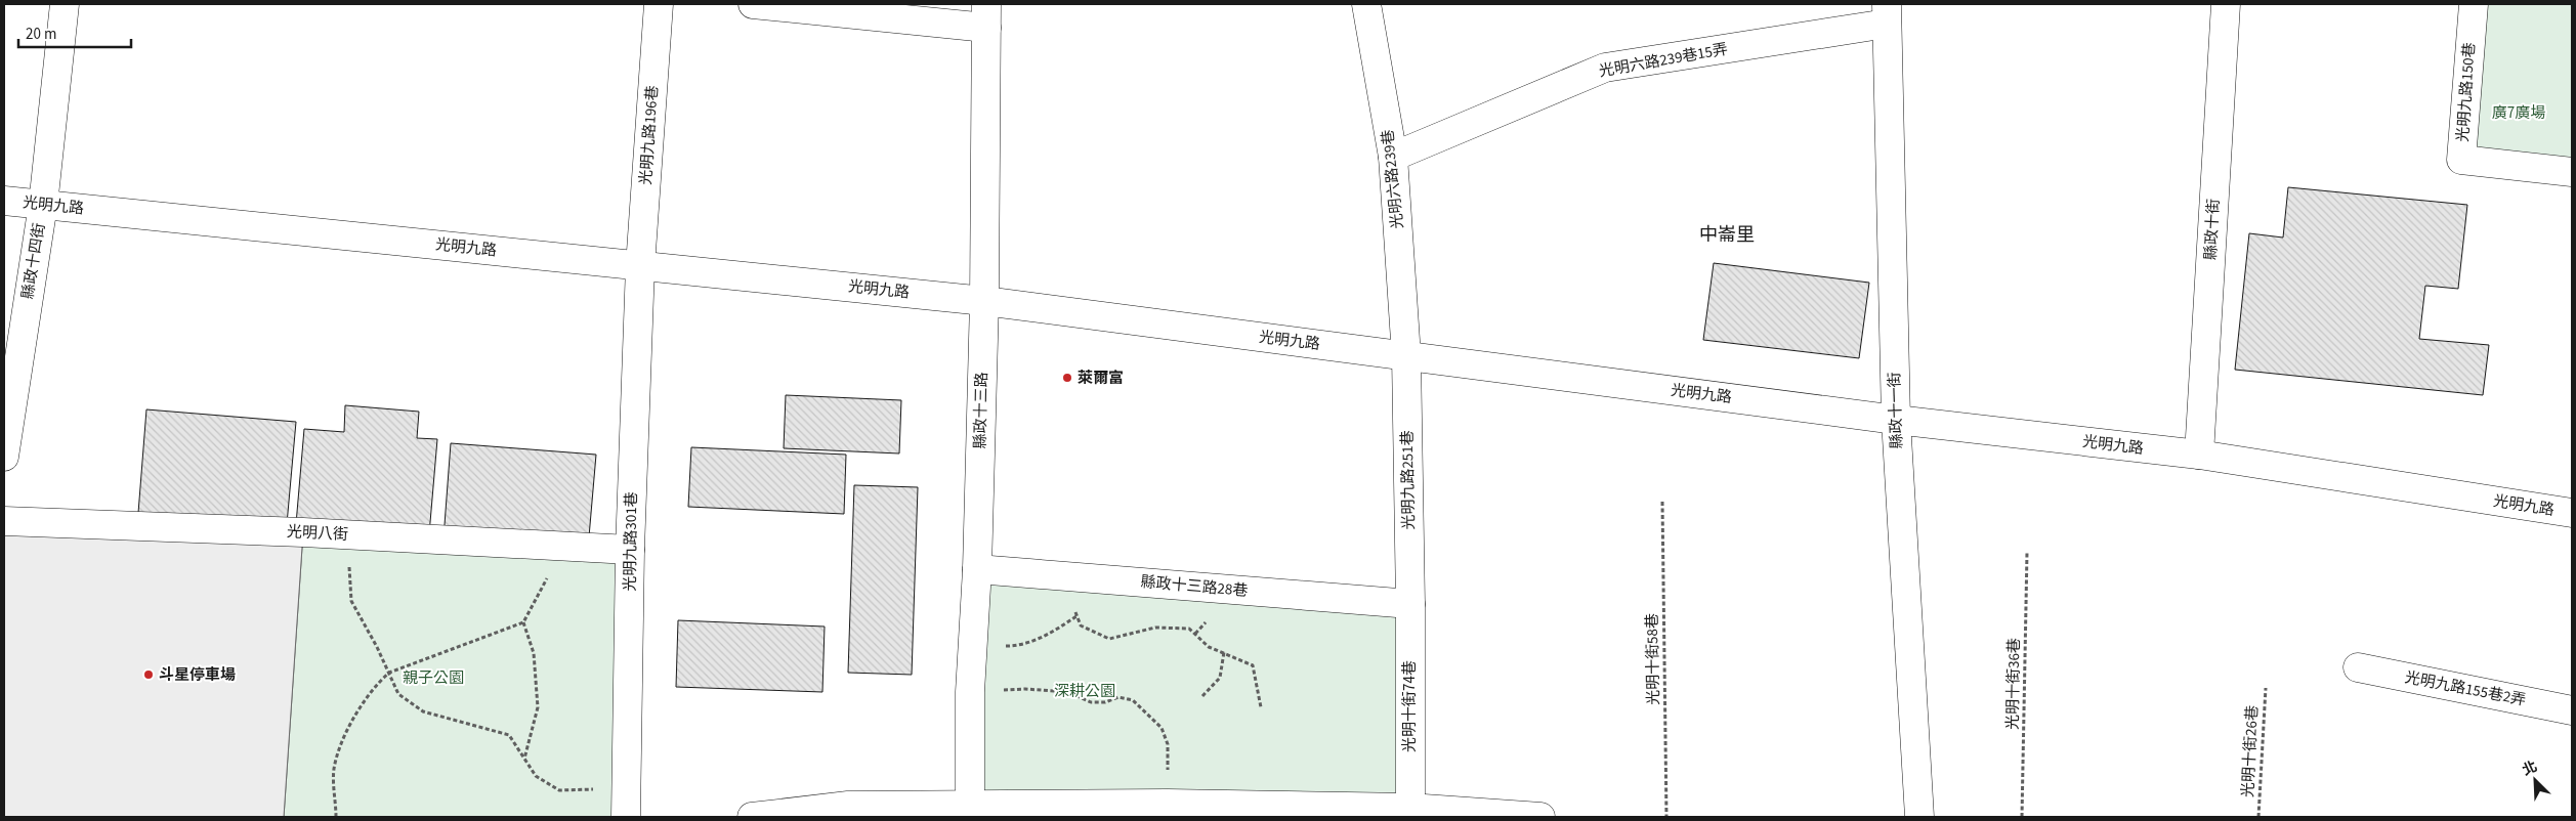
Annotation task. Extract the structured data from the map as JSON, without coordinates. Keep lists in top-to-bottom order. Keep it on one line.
{"streets":{"street":["光明六路239巷15弄","光明九路150巷","光明九路196巷","光明六路239巷","光明九路","縣政十街","縣政十四街","縣政十三路","縣政十一街","光明九路251巷","光明八街","光明九路301巷","縣政十三路28巷","光明九路155巷2弄","光明十街74巷"],"path":["光明十街58巷","光明十街36巷","光明十街26巷"]},"crossings":[["光明六路239巷15弄","光明六路239巷"],["光明六路239巷15弄","縣政十一街"],["光明九路196巷","光明九路"],["光明九路196巷","光明九路301巷"],["光明六路239巷","光明九路"],["光明六路239巷","光明九路251巷"],["光明九路","縣政十街"],["光明九路","縣政十四街"],["光明九路","縣政十三路"],["光明九路","縣政十一街"],["光明九路","光明九路251巷"],["光明九路","光明九路301巷"],["縣政十三路","縣政十三路28巷"],["光明九路251巷","縣政十三路28巷"],["光明九路251巷","光明十街74巷"],["光明八街","光明九路301巷"],["縣政十三路28巷","光明十街74巷"]],"districts":["中崙里"],"parks":["廣7廣場","親子公園","深耕公園"],"places":["萊爾富","斗星停車場"],"scale_bar":"20 m","north":"top left"}
